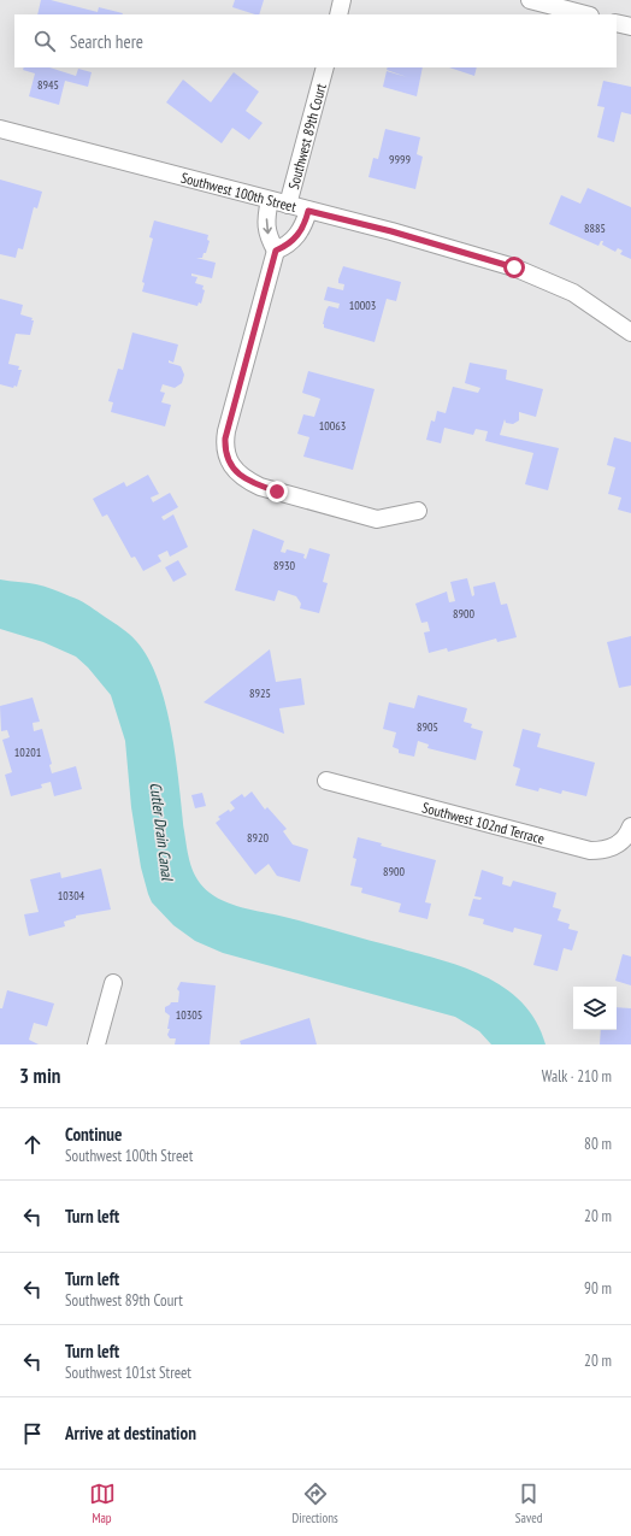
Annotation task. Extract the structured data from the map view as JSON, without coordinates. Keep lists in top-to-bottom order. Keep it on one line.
{"streets":{"street":["Southwest 89th Court","Southwest 100th Street","Southwest 102nd Terrace"]},"crossings":[["Southwest 89th Court","Southwest 100th Street"]],"water":["Cutler Drain Canal"],"house_numbers":["8945","9999","8885","10003","10063","8930","8900","8925","8905","10201","8920","8900","10304","10305"],"page":{"search":"Search here","heading":["3 min","Walk · 210 m"],"list":[["Continue","Southwest 100th Street","80 m"],["Turn left","20 m"],["Turn left","Southwest 89th Court","90 m"],["Turn left","Southwest 101st Street","20 m"],"Arrive at destination"],"nav":["Map","Directions","Saved"]}}
